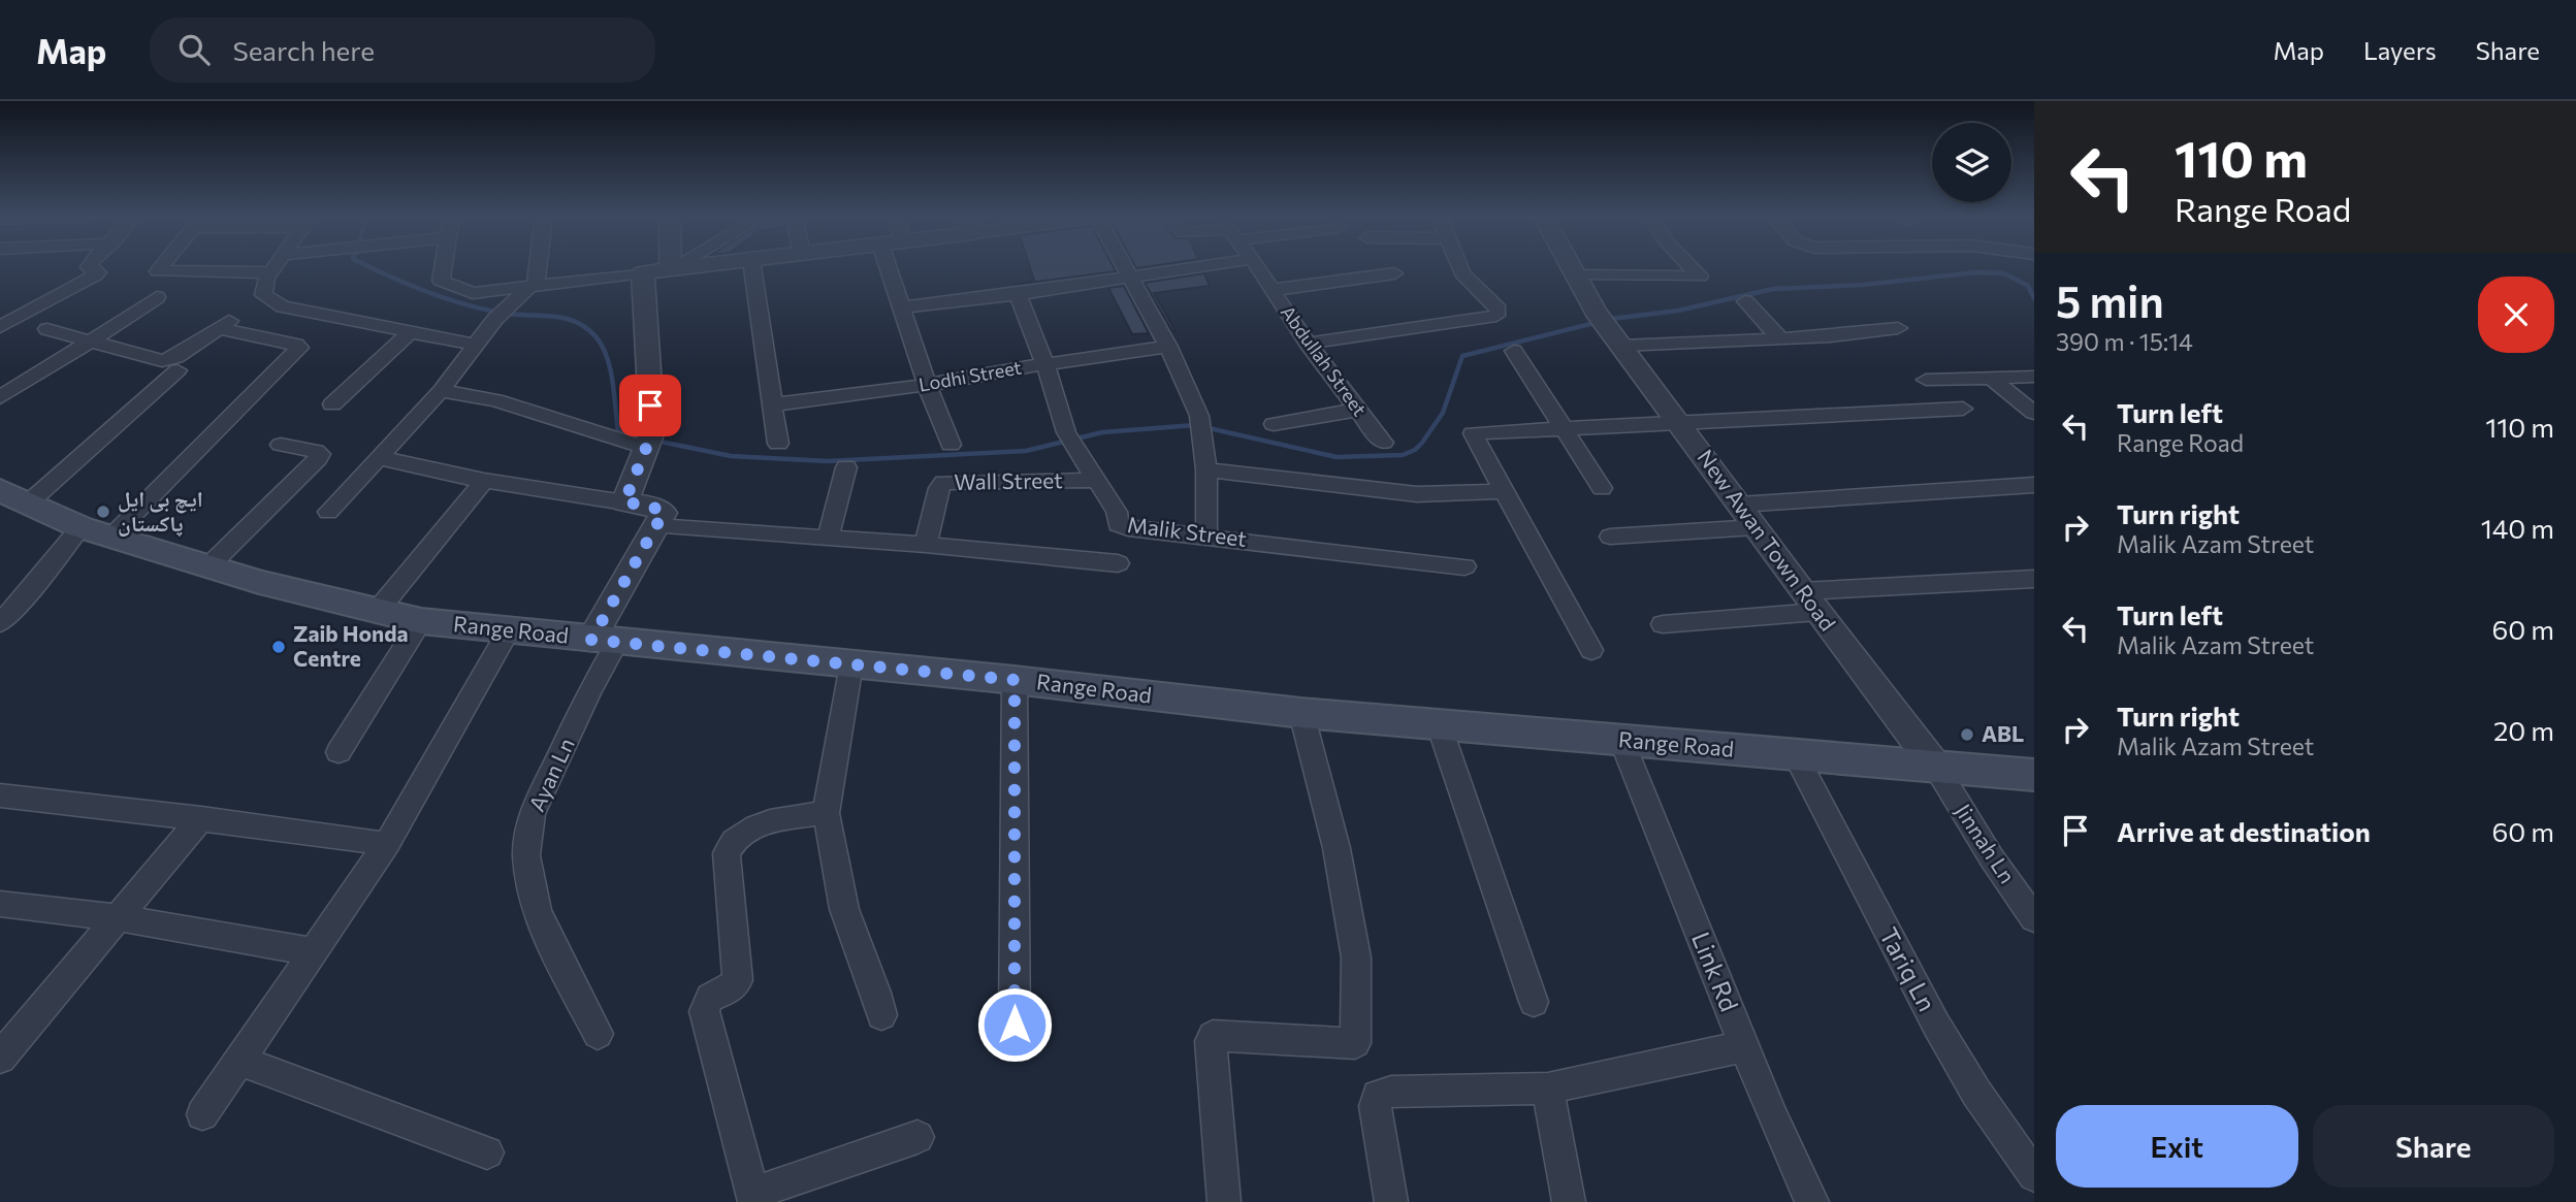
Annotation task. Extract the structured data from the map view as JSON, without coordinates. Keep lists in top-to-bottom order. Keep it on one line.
{"streets":{"main road":["Range Road"],"street":["Abdullah Street","Lodhi Street","Wall Street","Malik Street","New Awan Town Road","Ayan Ln","Jinnah Ln","Tariq Ln","Link Rd"]},"crossings":[["Lodhi Street","Malik Street"],["Wall Street","Malik Street"],["New Awan Town Road","Range Road"],["New Awan Town Road","Jinnah Ln"],["Range Road","Ayan Ln"],["Range Road","Jinnah Ln"],["Range Road","Tariq Ln"],["Range Road","Link Rd"]],"places":["ایچ بی ایل پاکستان","Zaib Honda Centre","ABL"],"page":{"header":"Map","search":"Search here","nav":["Map","Layers","Share"],"turn":["110 m","Range Road"],"heading":["5 min","390 m · 15:14"],"list":[{"name":"Turn left","note":"Range Road","value":"110 m"},{"name":"Turn right","note":"Malik Azam Street","value":"140 m"},{"name":"Turn left","note":"Malik Azam Street","value":"60 m"},{"name":"Turn right","note":"Malik Azam Street","value":"20 m"},{"name":"Arrive at destination","value":"60 m"}],"buttons":["Exit","Share"]}}
